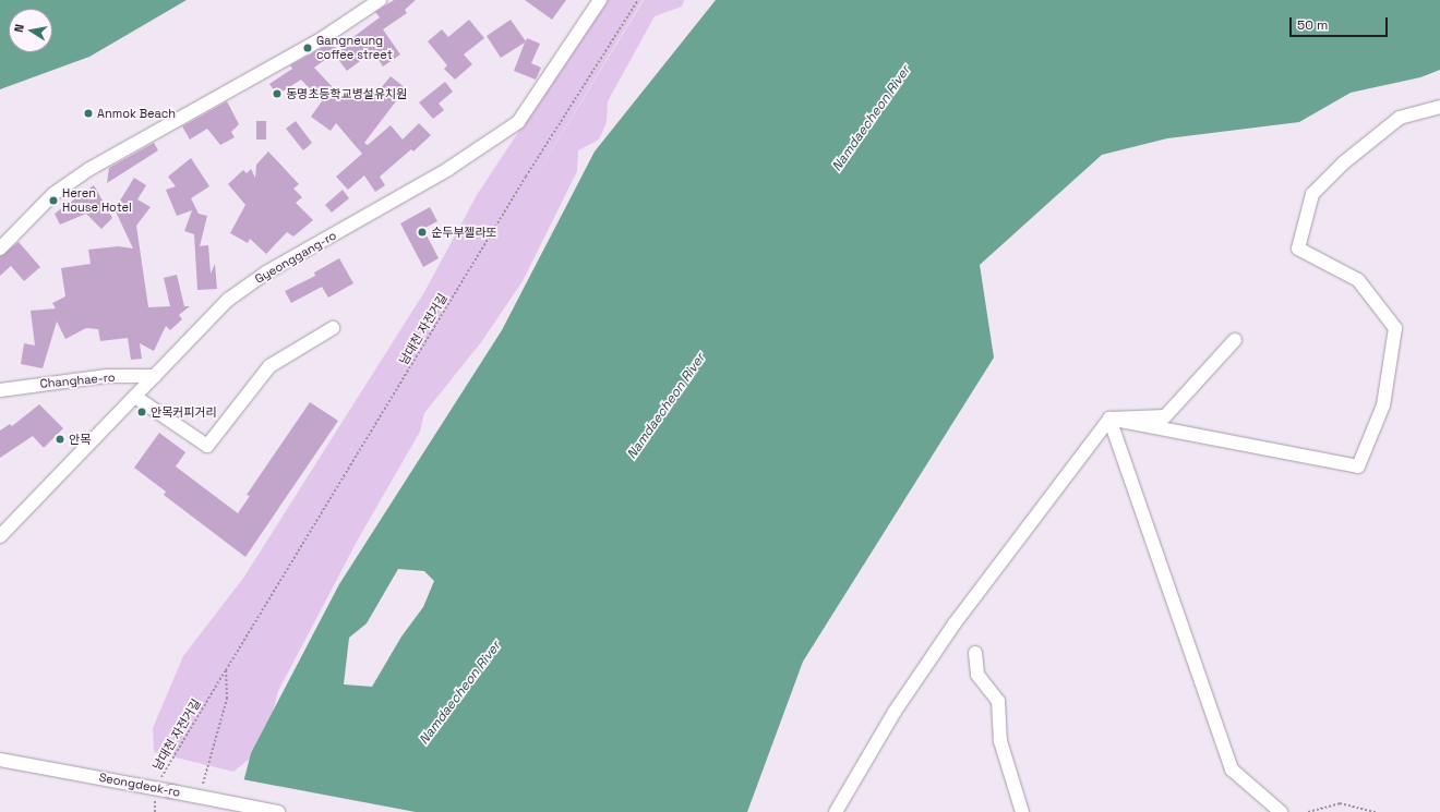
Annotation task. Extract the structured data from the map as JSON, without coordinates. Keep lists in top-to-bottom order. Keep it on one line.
{"streets":{"street":["Gyeonggang-ro","Changhae-ro","Seongdeok-ro"],"path":["남대천 자전거길"]},"crossings":[["Gyeonggang-ro","Changhae-ro"],["남대천 자전거길","Seongdeok-ro"]],"water":["Namdaecheon River"],"places":["Gangneung coffee street","동명초등학교병설유치원","Anmok Beach","Heren House Hotel","순두부젤라또","안목커피거리","안목"],"scale_bar":"50 m","north":"left"}
